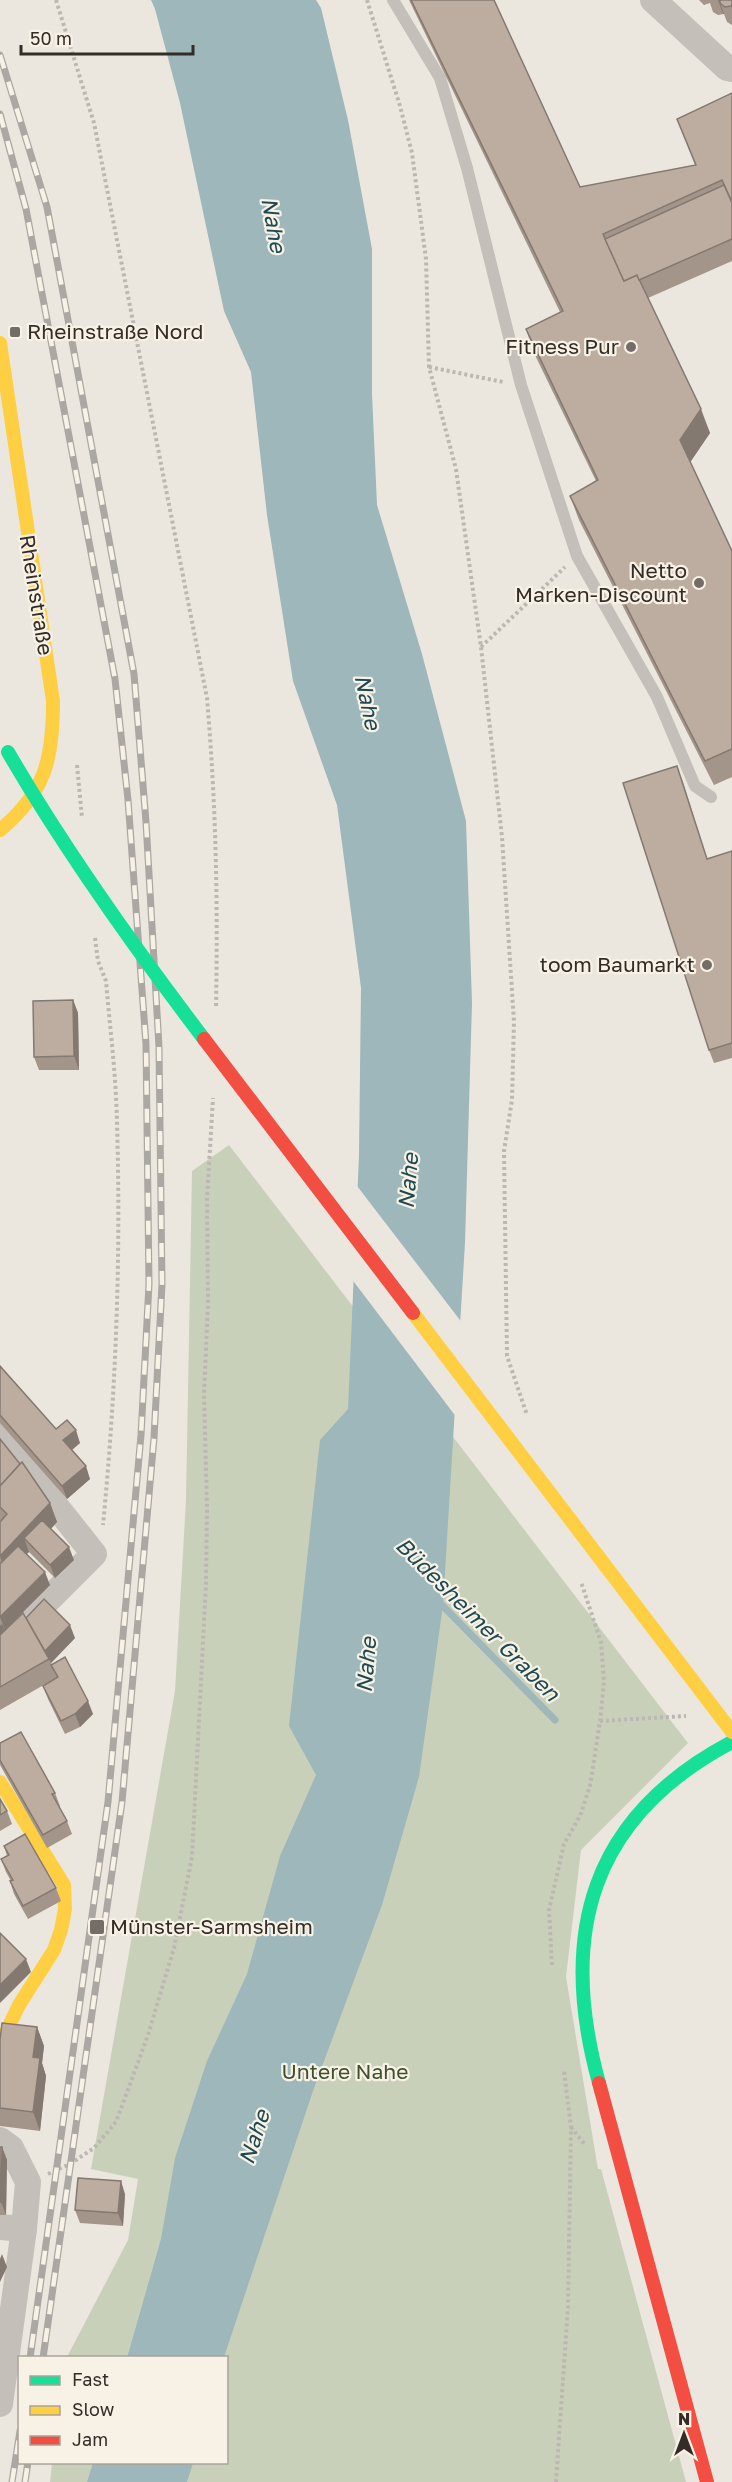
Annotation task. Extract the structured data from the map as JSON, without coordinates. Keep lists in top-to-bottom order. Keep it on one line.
{"streets":{"main road":["Rheinstraße"]},"water":["Nahe","Büdesheimer Graben"],"parks":["Untere Nahe"],"places":{"transit":["Rheinstraße Nord","Münster-Sarmsheim"],"other":["Fitness Pur","Netto Marken-Discount","toom Baumarkt"]},"legend":["Fast","Slow","Jam"],"scale_bar":"50 m","north":"top"}
